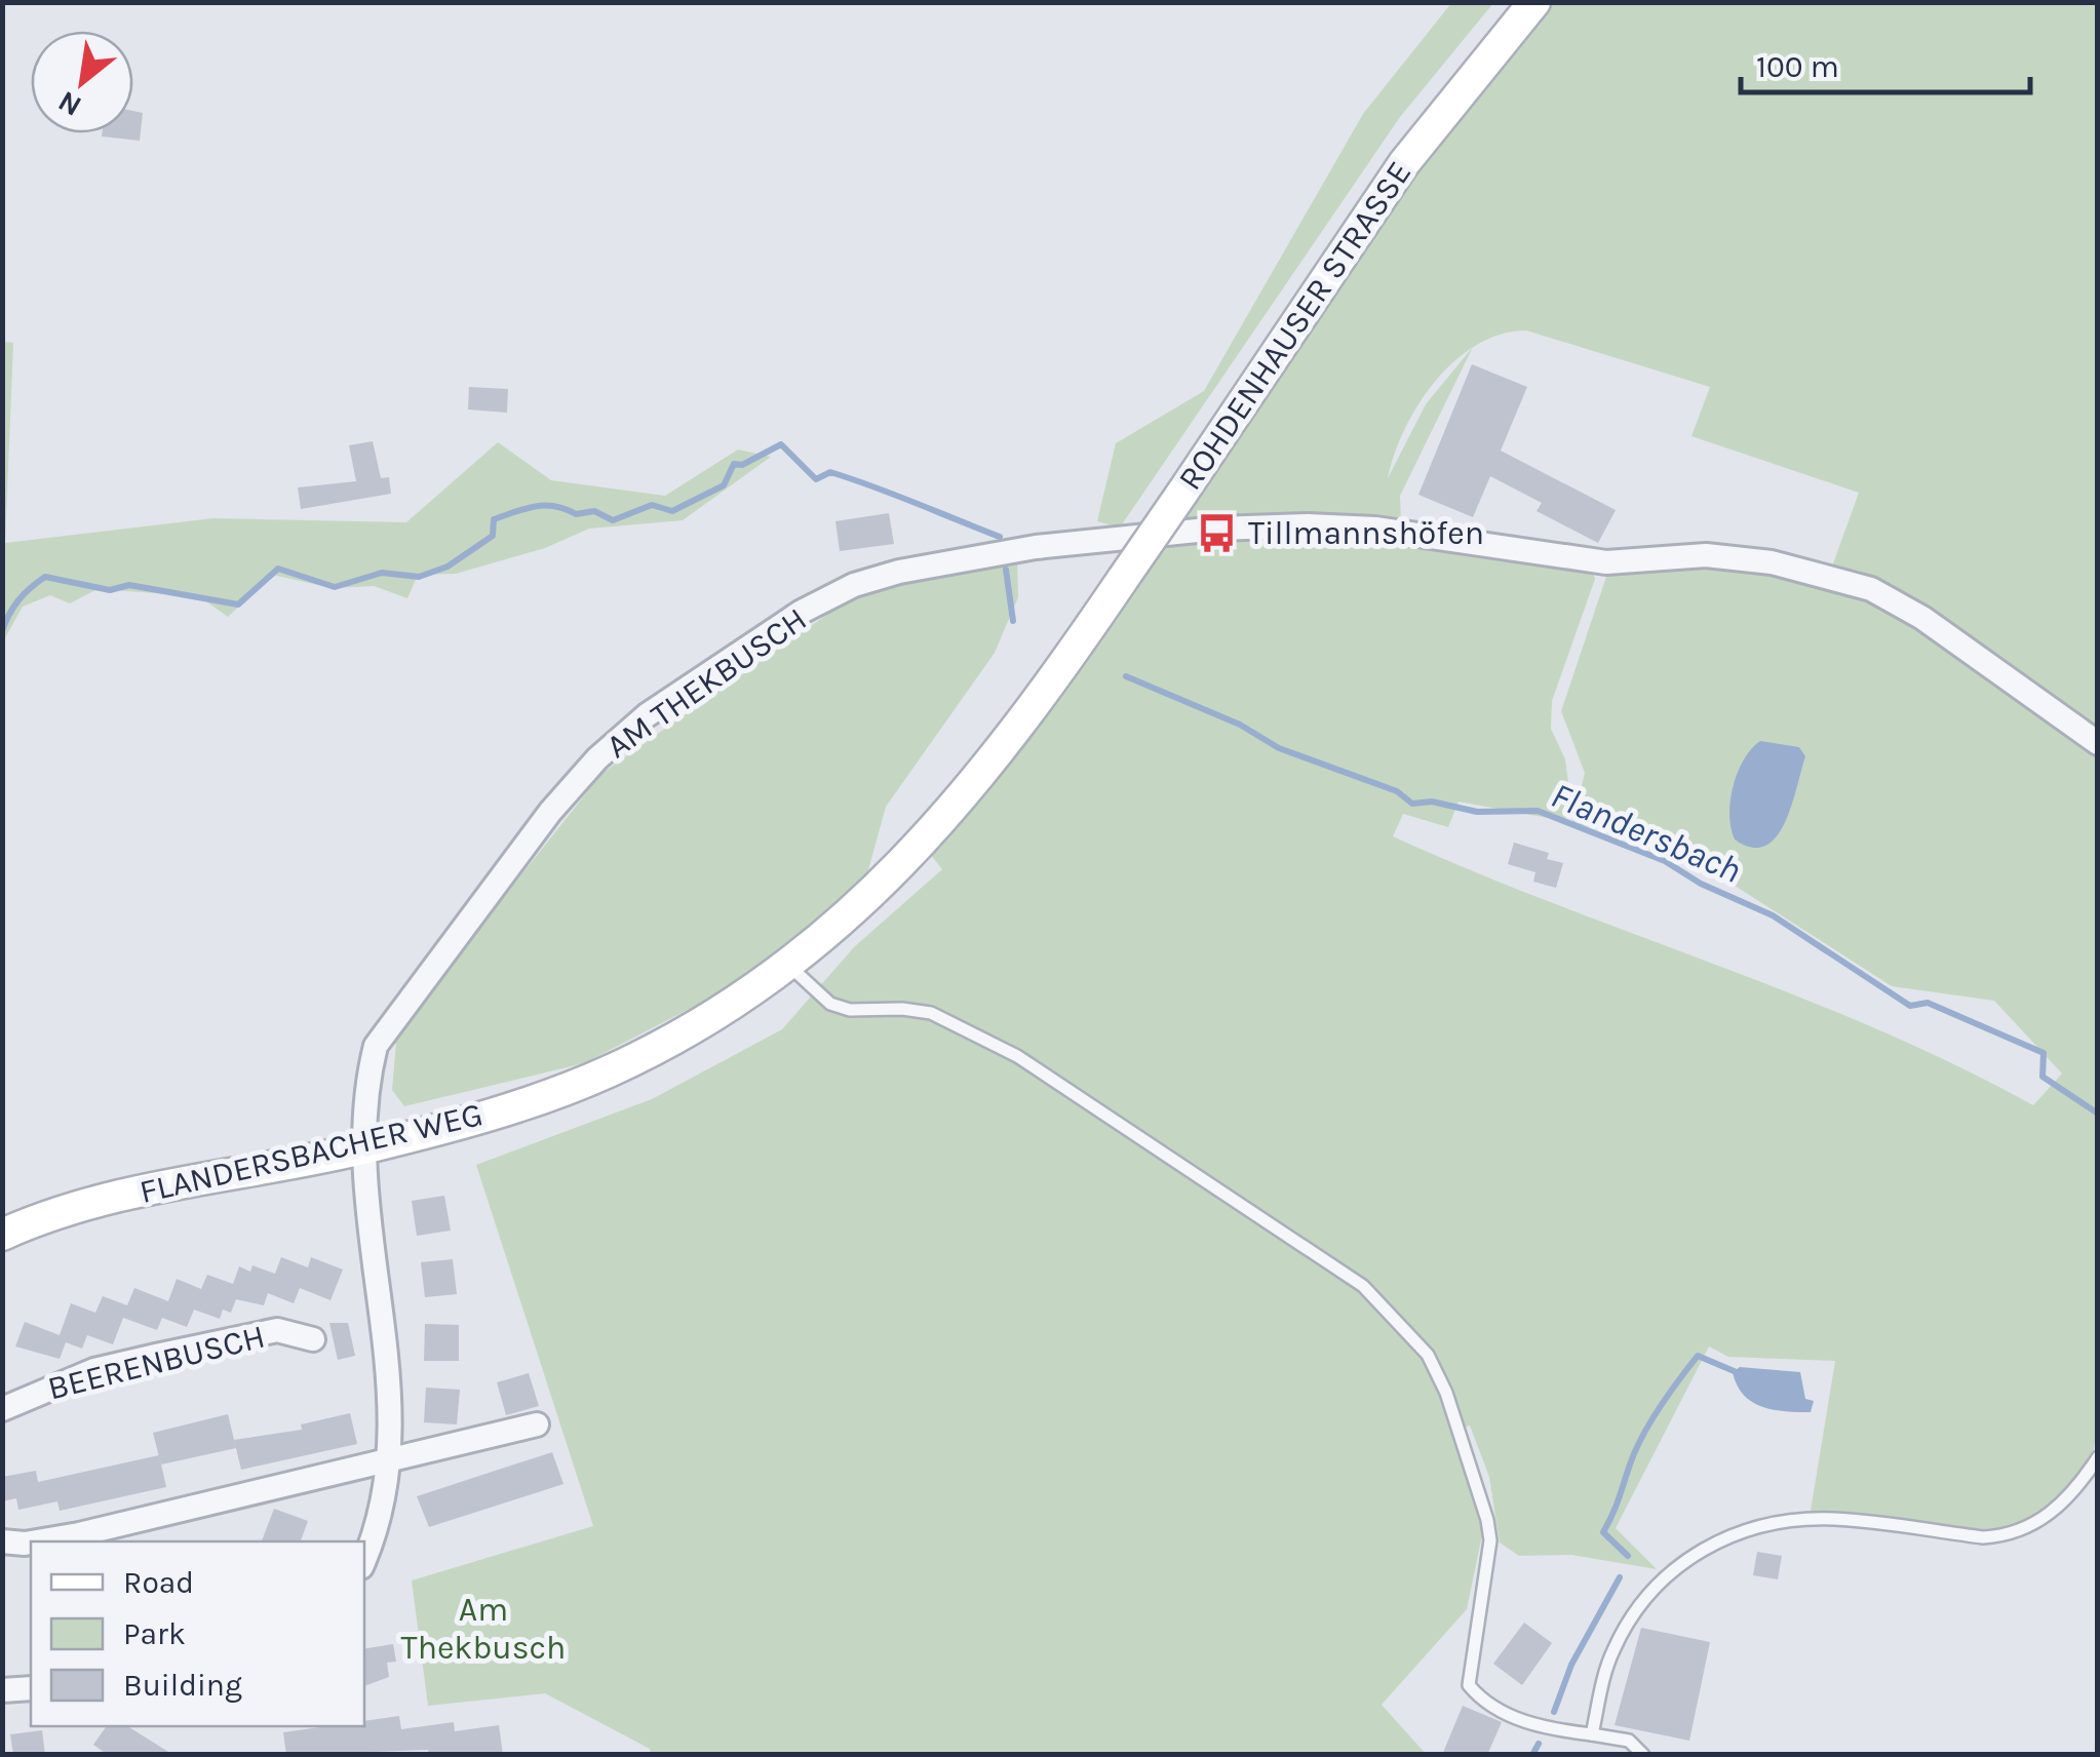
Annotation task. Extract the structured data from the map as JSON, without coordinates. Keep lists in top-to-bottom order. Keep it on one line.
{"streets":{"main road":["ROHDENHAUSER STRASSE","FLANDERSBACHER WEG"],"street":["AM THEKBUSCH","BEERENBUSCH"]},"crossings":[["ROHDENHAUSER STRASSE","FLANDERSBACHER WEG"],["AM THEKBUSCH","FLANDERSBACHER WEG"]],"water":["Flandersbach"],"parks":["Am Thekbusch"],"places":{"bus stop":["Tillmannshöfen"]},"legend":["Road","Park","Building"],"scale_bar":"100 m","north":"bottom left"}
